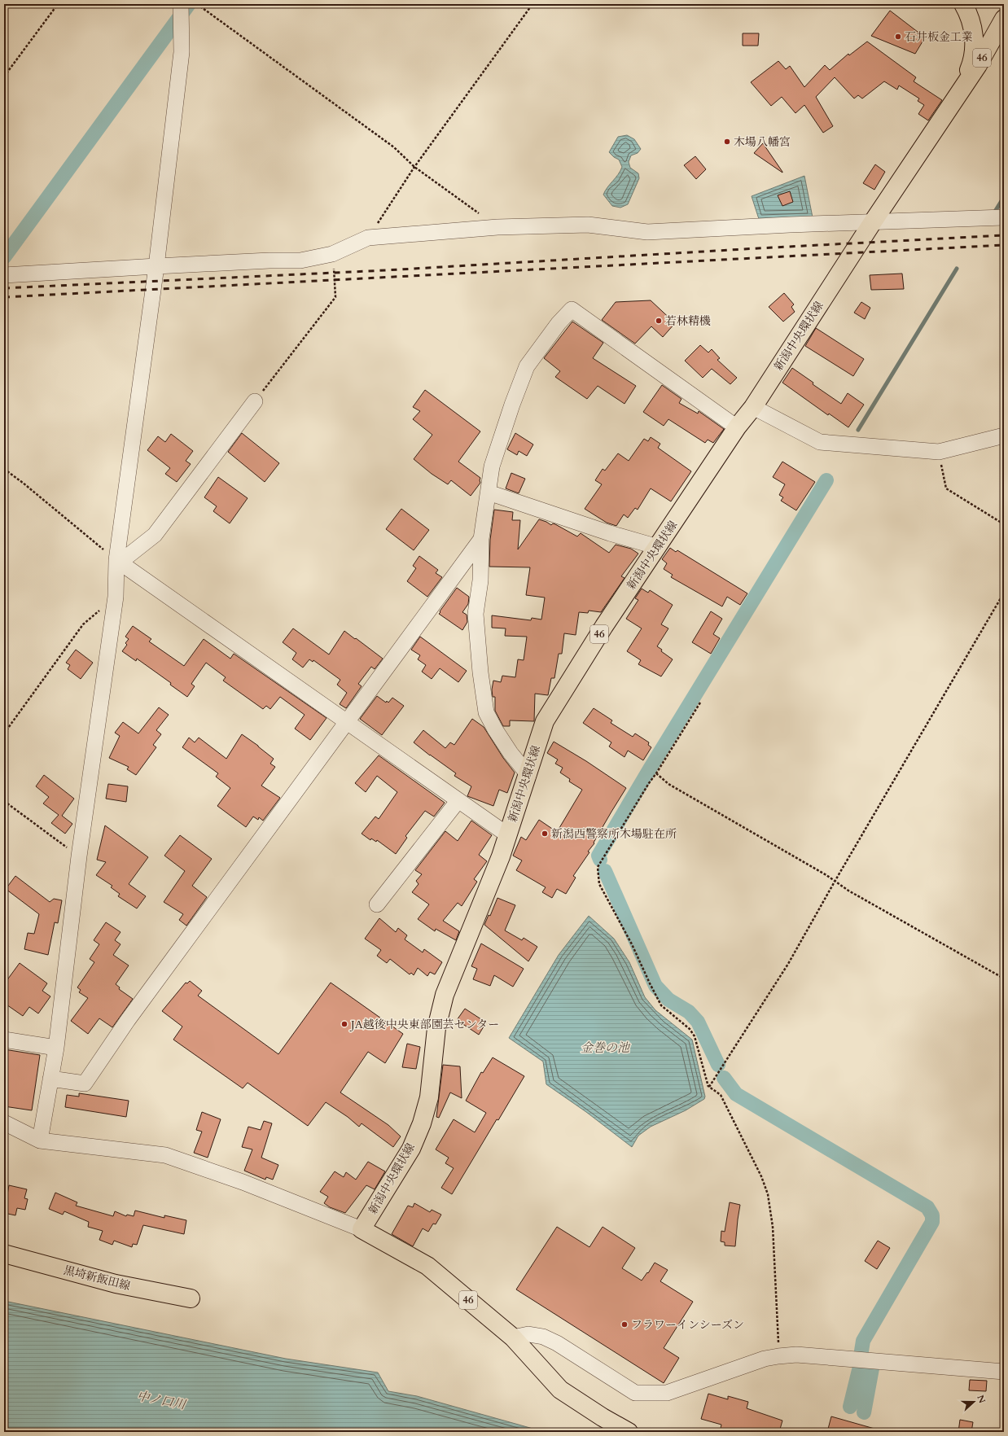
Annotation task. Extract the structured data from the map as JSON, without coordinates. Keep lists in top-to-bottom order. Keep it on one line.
{"streets":{"main road":["46","新潟中央環状線","黒埼新飯田線"]},"crossings":[["46","新潟中央環状線"]],"water":["金巻の池","中ノ口川"],"places":["石井板金工業","木場八幡宮","若林精機","新潟西警察所木場駐在所","JA越後中央東部園芸センター","フラワーインシーズン"],"north":"right"}
